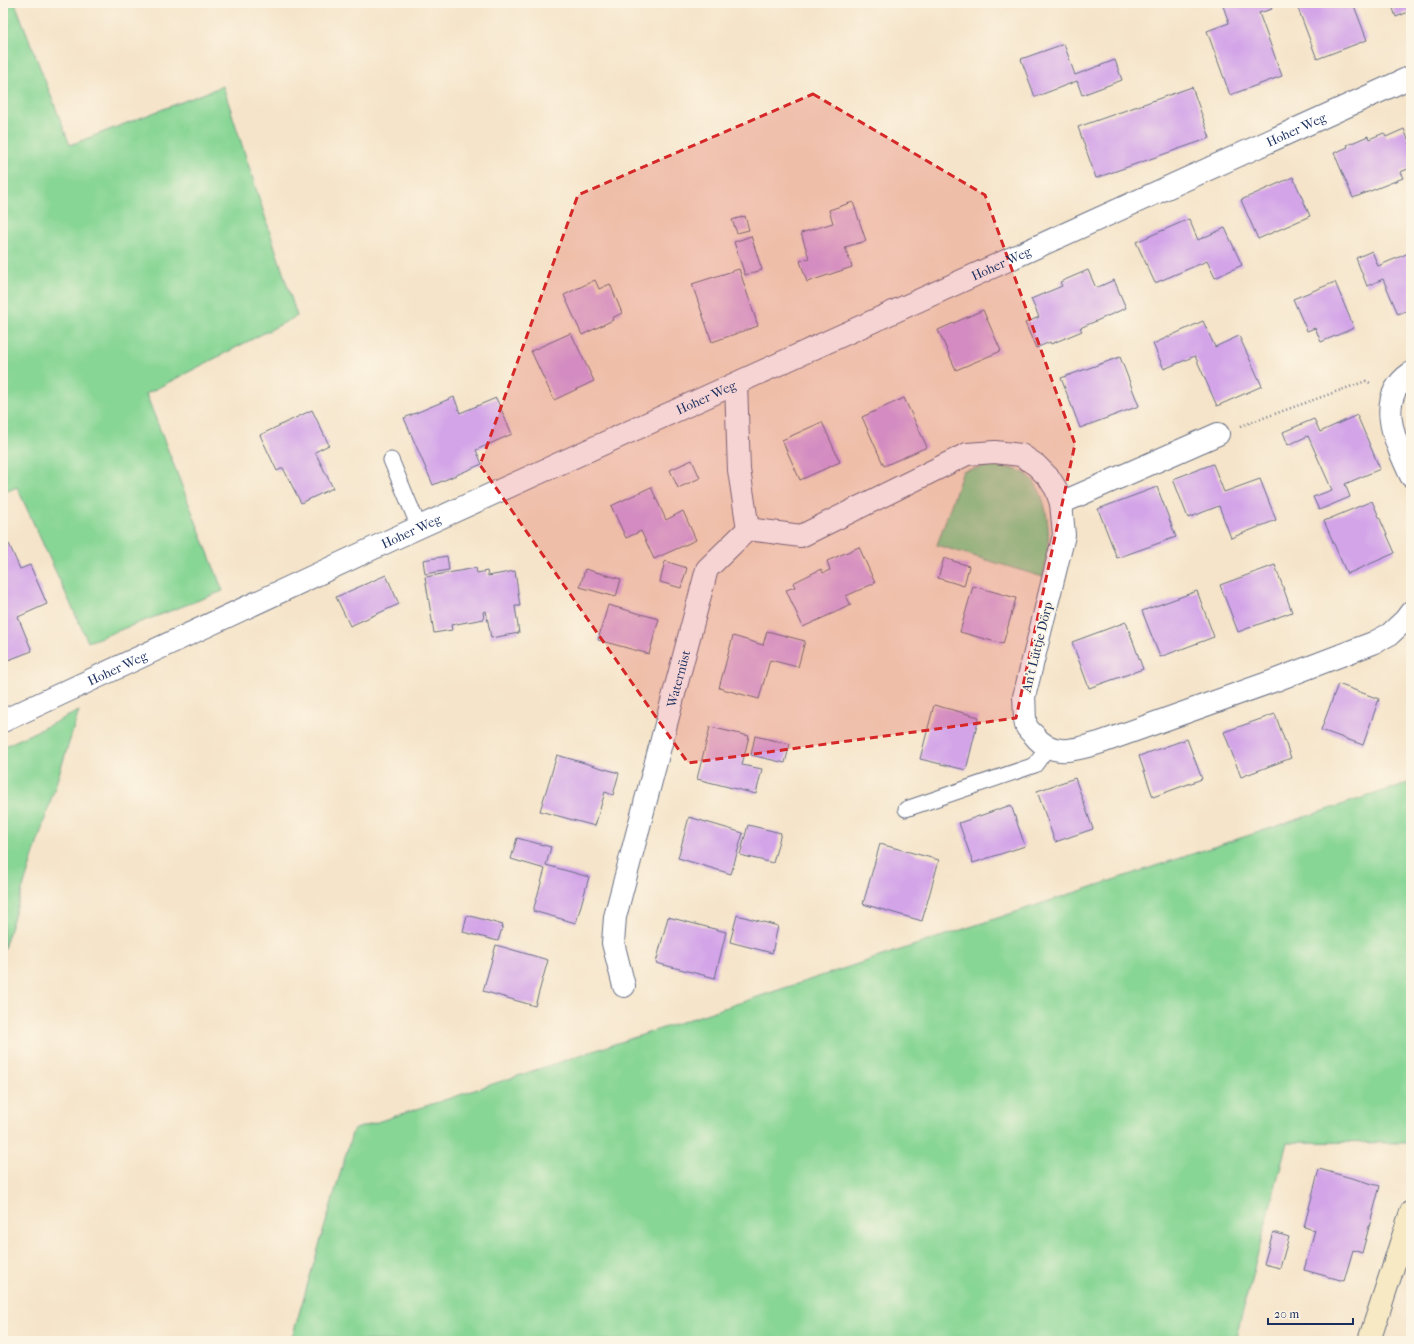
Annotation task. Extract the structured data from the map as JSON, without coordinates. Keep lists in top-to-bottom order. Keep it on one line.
{"streets":{"street":["Hoher Weg","An't Lüttje Dörp","Waternüst"]},"crossings":[["An't Lüttje Dörp","Waternüst"]],"scale_bar":"20 m"}
